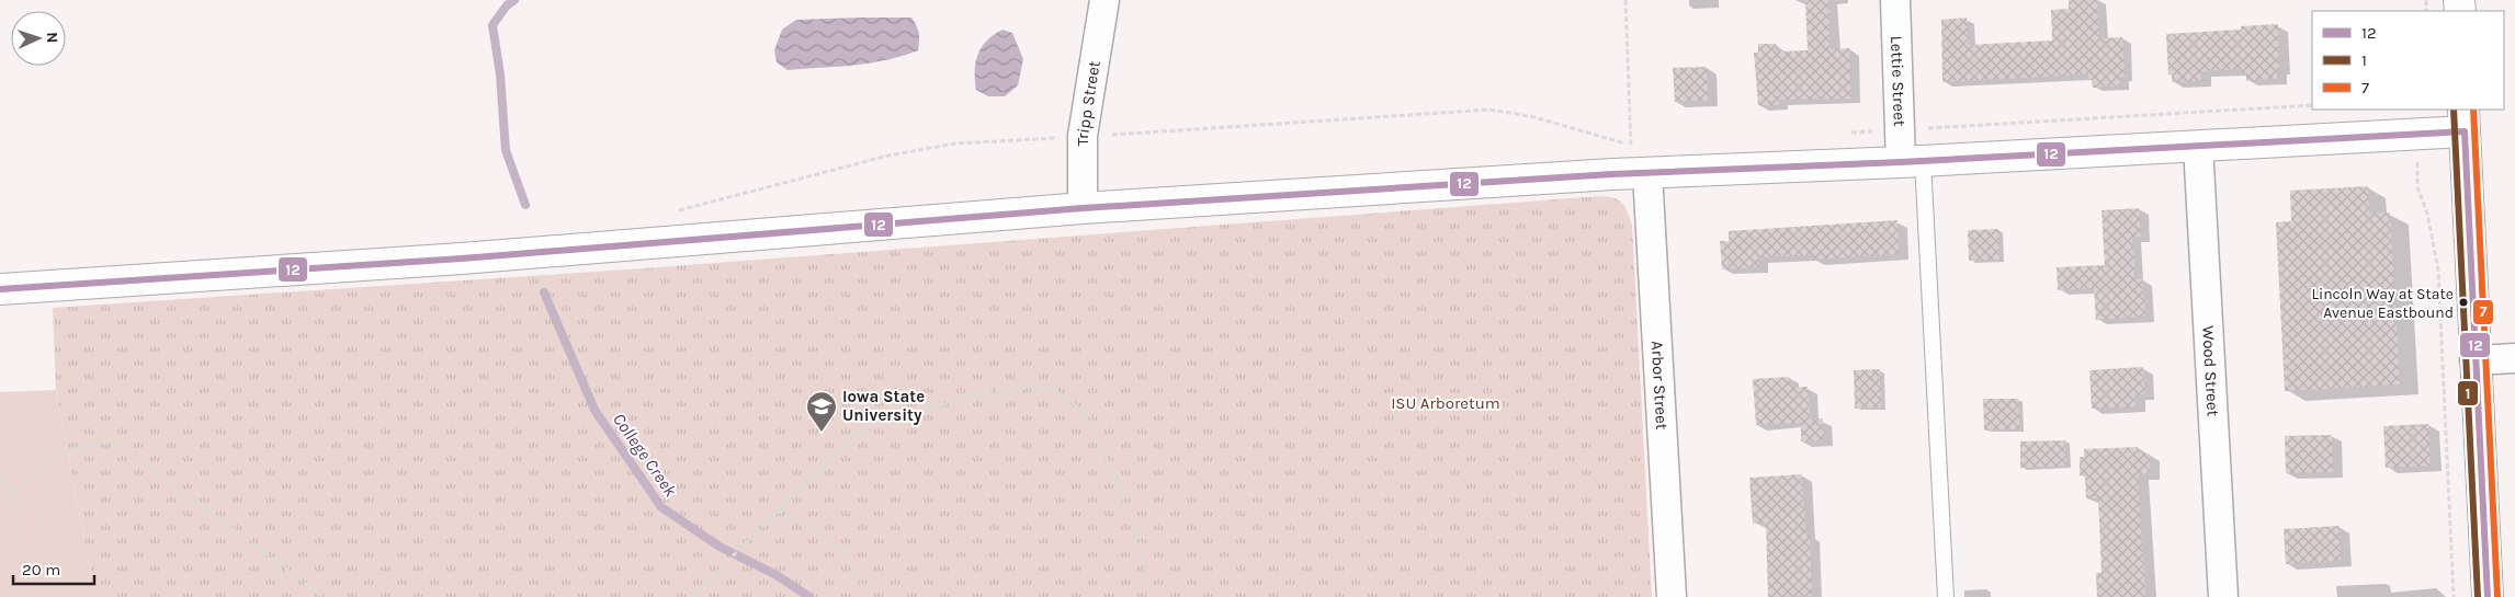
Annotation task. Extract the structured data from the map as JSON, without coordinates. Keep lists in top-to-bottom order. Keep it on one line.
{"streets":{"street":["Lettie Street","Tripp Street","Wood Street","Arbor Street"]},"water":["College Creek"],"parks":["ISU Arboretum"],"places":{"other":["Lincoln Way at State Avenue Eastbound"],"school or university":["Iowa State University"]},"lines":["transit line 1","transit line 7","transit line 12"],"legend":["12","1","7"],"scale_bar":"20 m","north":"right"}
